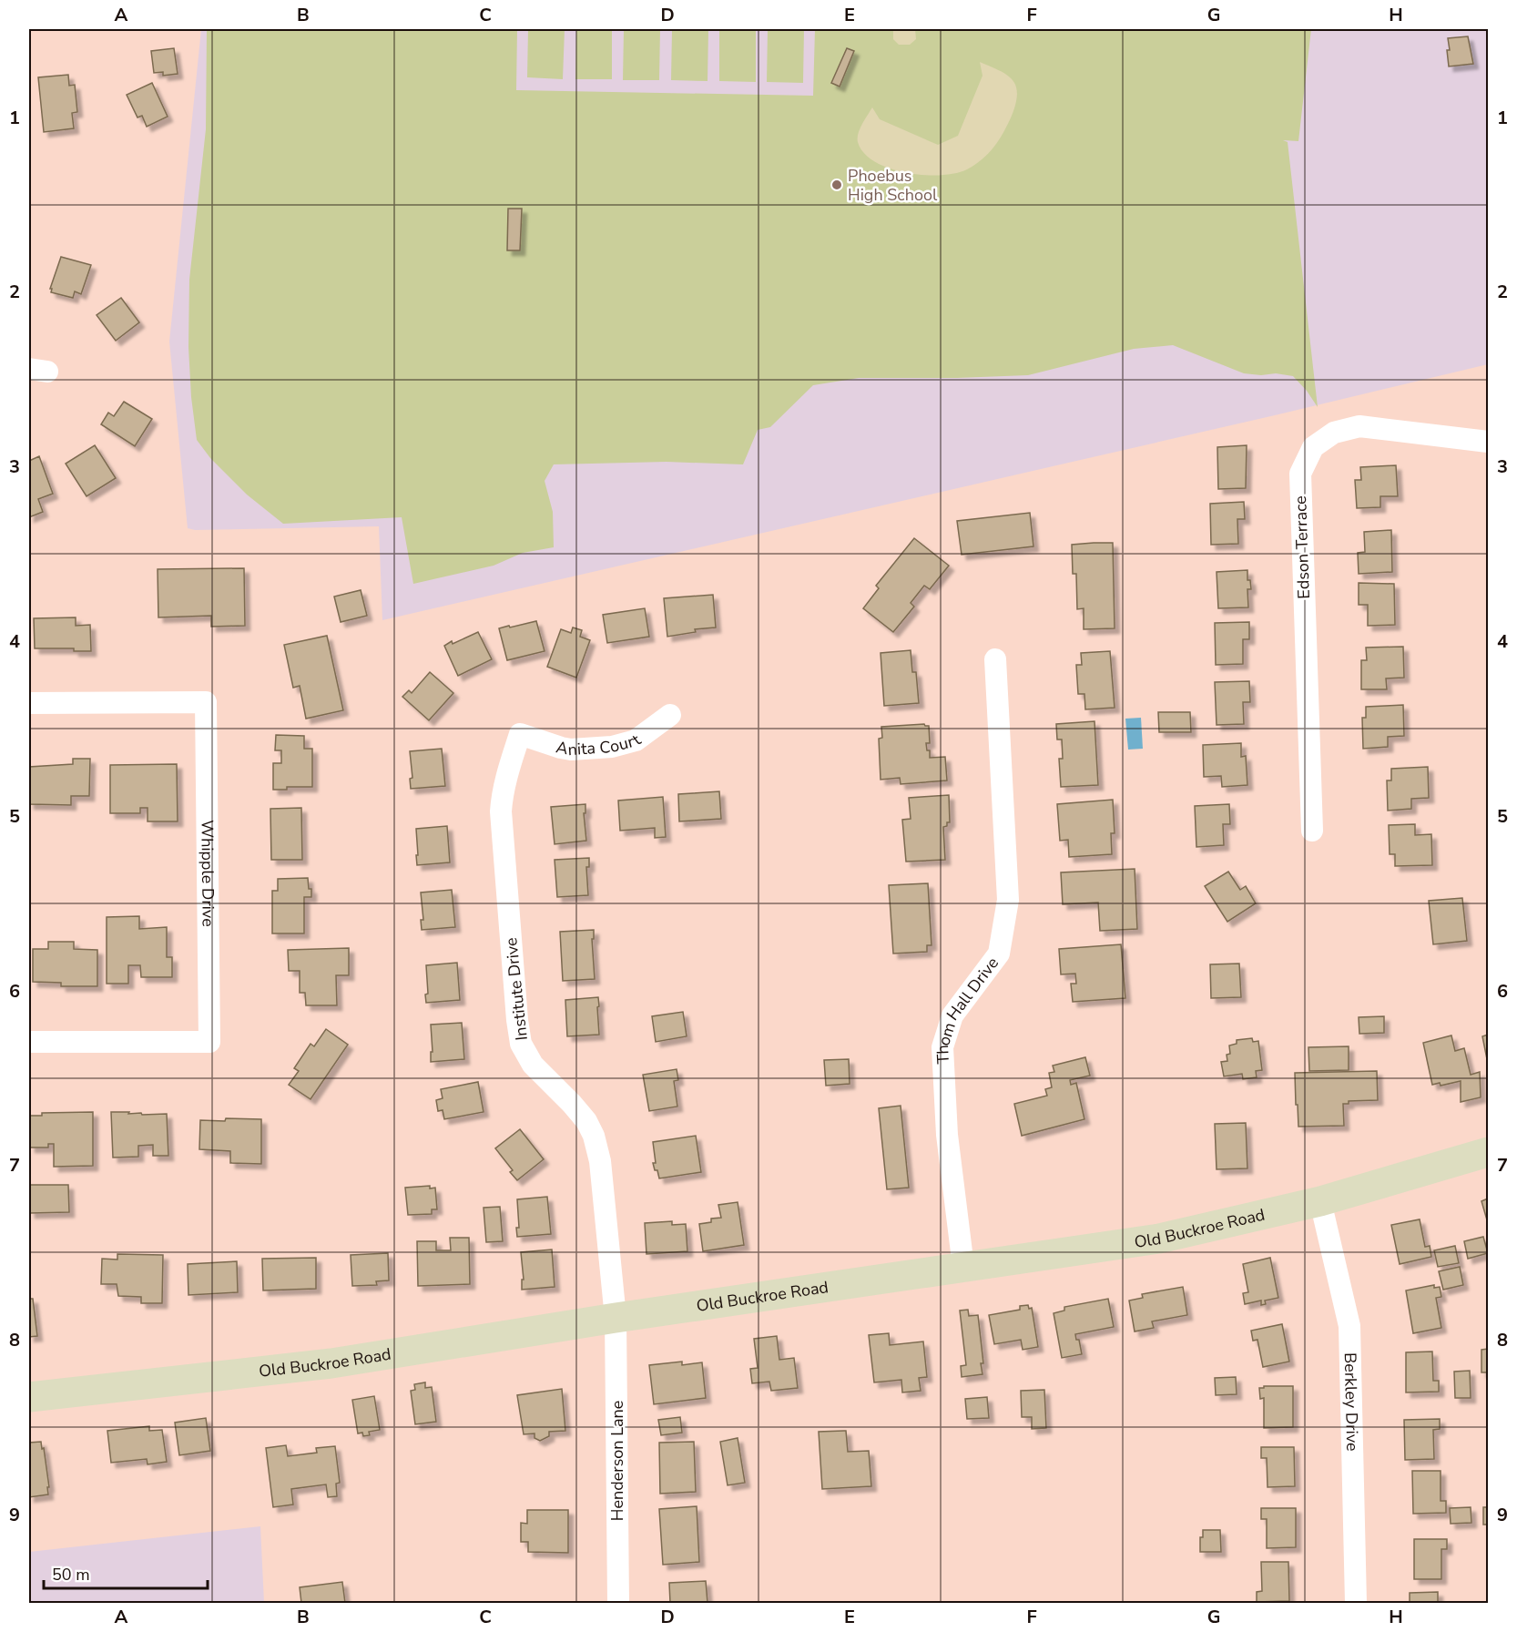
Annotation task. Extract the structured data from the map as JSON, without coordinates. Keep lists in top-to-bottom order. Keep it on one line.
{"streets":{"street":["Edson Terrace","Anita Court","Whipple Drive","Institute Drive","Thom Hall Drive","Old Buckroe Road","Berkley Drive","Henderson Lane"]},"crossings":[["Anita Court","Institute Drive"],["Institute Drive","Old Buckroe Road"],["Institute Drive","Henderson Lane"],["Thom Hall Drive","Old Buckroe Road"],["Old Buckroe Road","Berkley Drive"],["Old Buckroe Road","Henderson Lane"]],"places":["Phoebus High School"],"scale_bar":"50 m","grid":{"columns":["A","B","C","D","E","F","G","H"],"rows":["1","2","3","4","5","6","7","8","9"]}}
